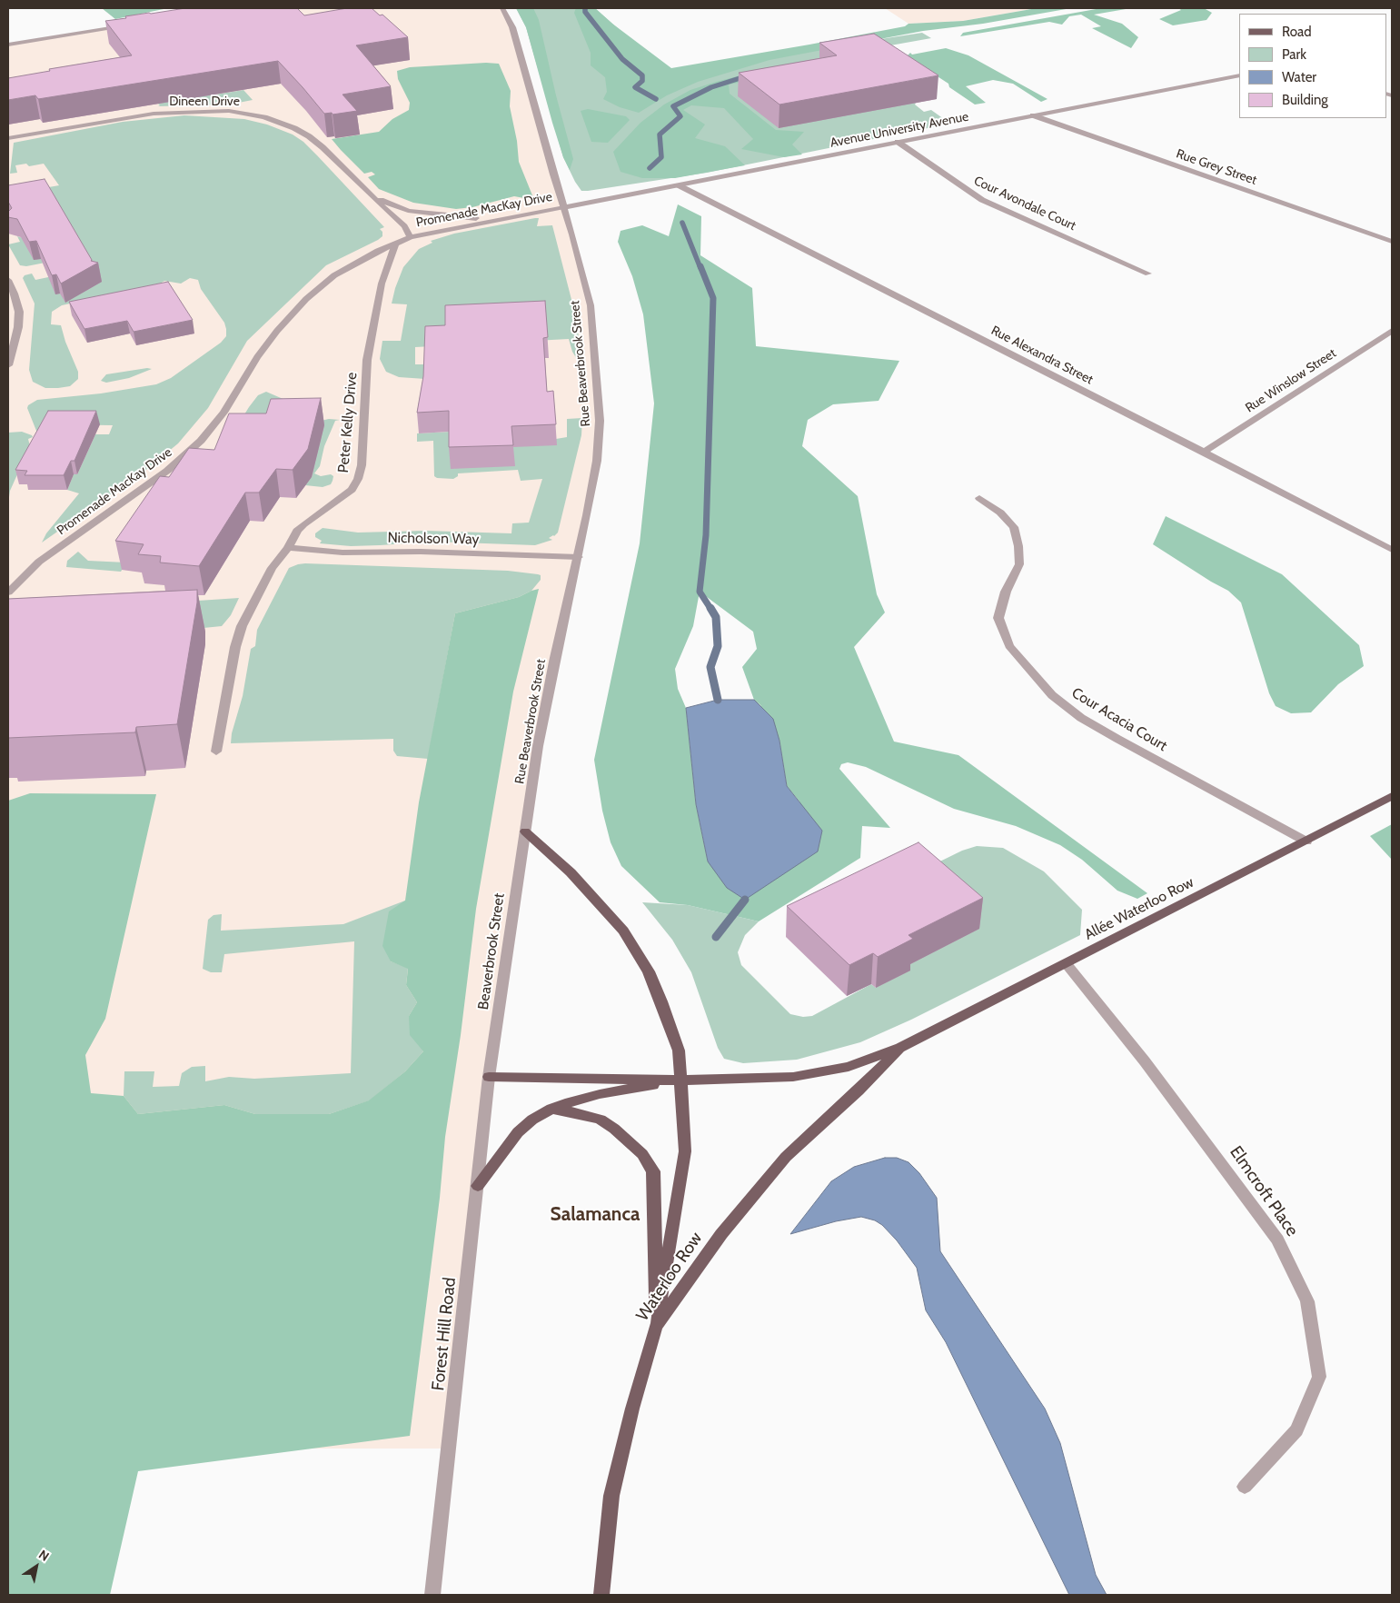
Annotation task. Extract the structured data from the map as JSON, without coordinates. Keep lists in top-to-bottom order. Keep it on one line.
{"streets":{"main road":["Allée Waterloo Row","Waterloo Row"],"street":["Dineen Drive","Avenue University Avenue","Rue Grey Street","Cour Avondale Court","Promenade MacKay Drive","Rue Alexandra Street","Rue Beaverbrook Street","Rue Winslow Street","Peter Kelly Drive","Nicholson Way","Cour Acacia Court","Beaverbrook Street","Elmcroft Place","Forest Hill Road"]},"crossings":[["Dineen Drive","Promenade MacKay Drive"],["Avenue University Avenue","Rue Grey Street"],["Avenue University Avenue","Cour Avondale Court"],["Avenue University Avenue","Promenade MacKay Drive"],["Avenue University Avenue","Rue Alexandra Street"],["Avenue University Avenue","Rue Beaverbrook Street"],["Promenade MacKay Drive","Rue Beaverbrook Street"],["Promenade MacKay Drive","Peter Kelly Drive"],["Rue Alexandra Street","Rue Winslow Street"],["Rue Beaverbrook Street","Nicholson Way"],["Rue Beaverbrook Street","Beaverbrook Street"],["Peter Kelly Drive","Nicholson Way"],["Cour Acacia Court","Allée Waterloo Row"],["Allée Waterloo Row","Elmcroft Place"],["Allée Waterloo Row","Waterloo Row"],["Beaverbrook Street","Forest Hill Road"]],"districts":["Salamanca"],"legend":["Road","Park","Water","Building"],"north":"top right"}
